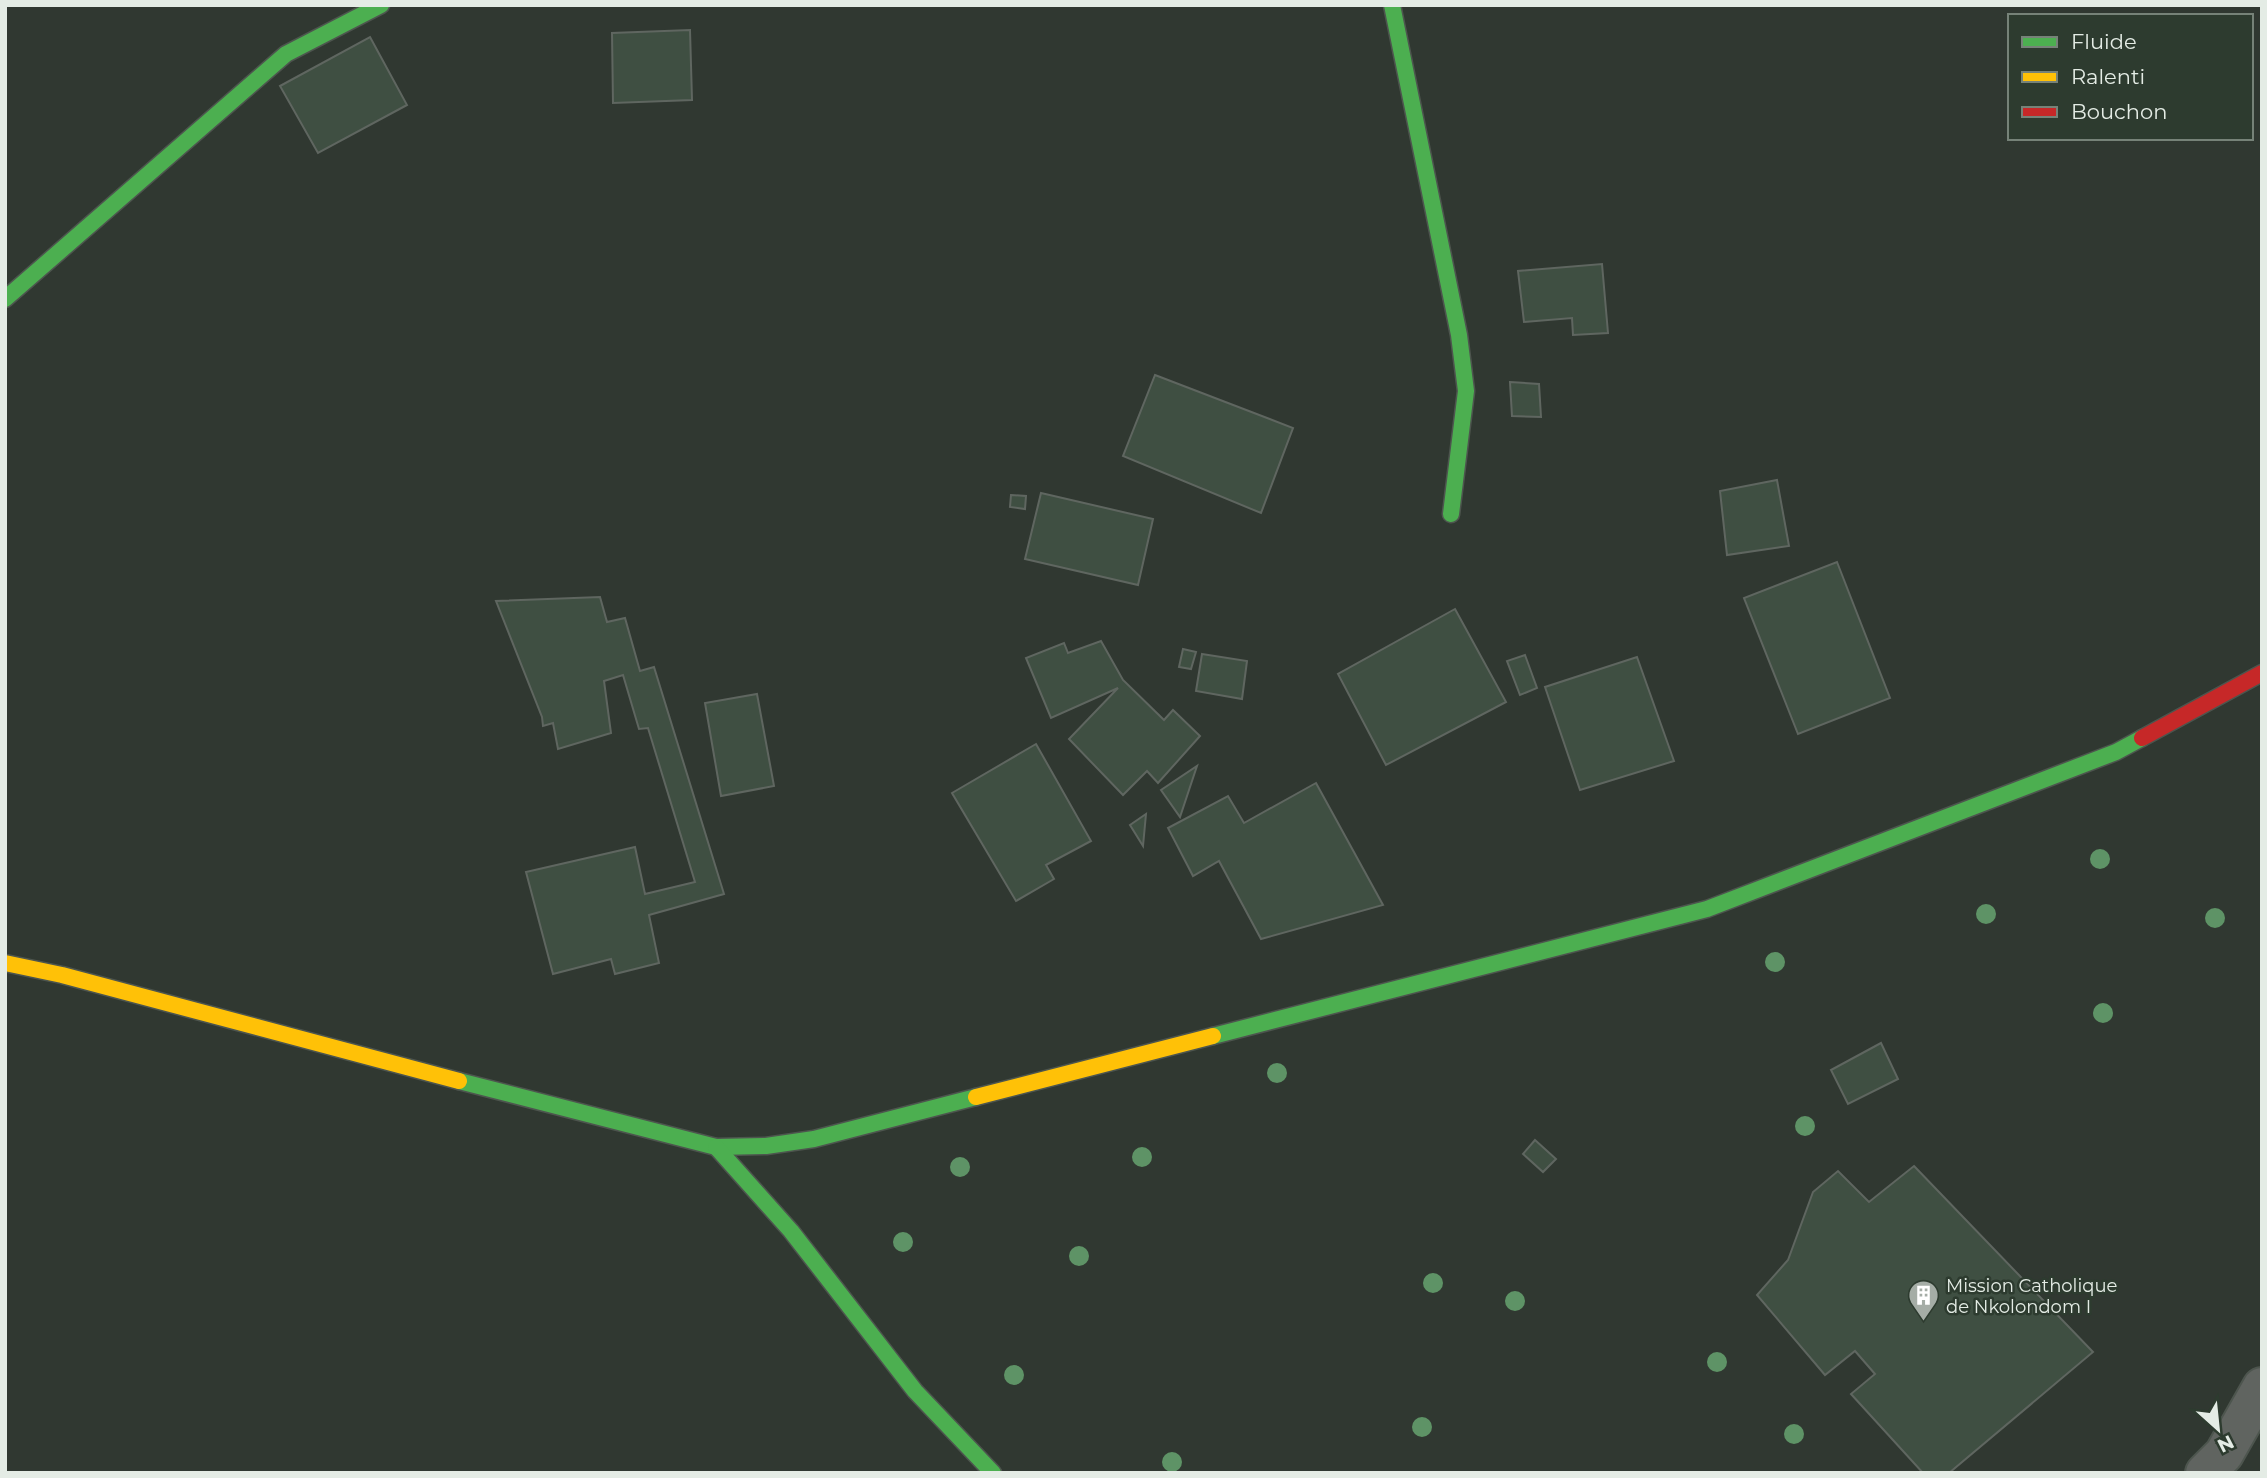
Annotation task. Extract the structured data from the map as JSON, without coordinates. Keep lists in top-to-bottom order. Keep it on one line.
{"places":{"building":["Mission Catholique de Nkolondom I"]},"legend":["Fluide","Ralenti","Bouchon"],"north":"bottom right"}
